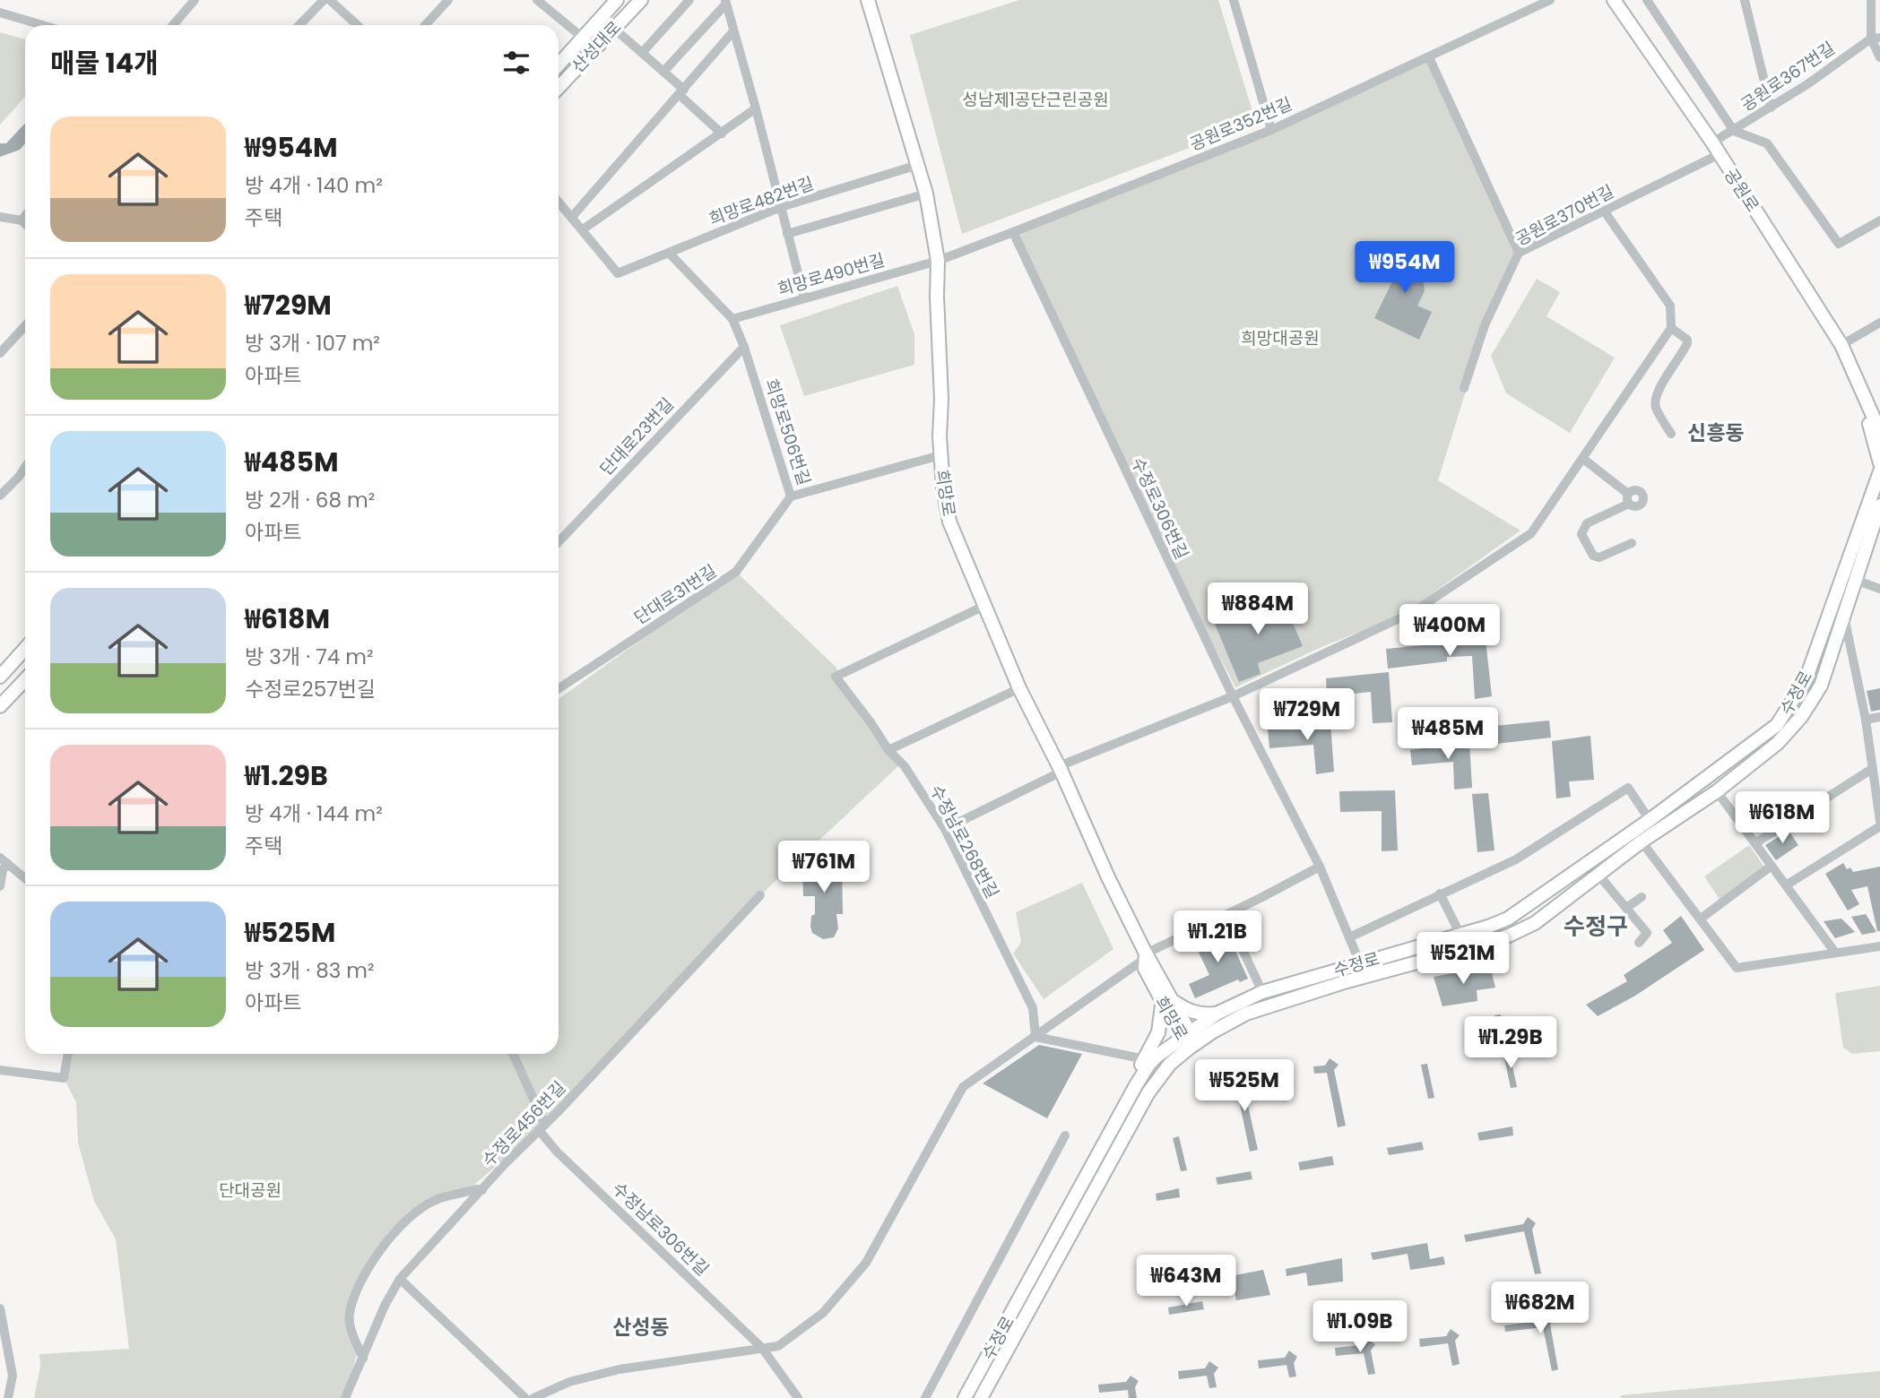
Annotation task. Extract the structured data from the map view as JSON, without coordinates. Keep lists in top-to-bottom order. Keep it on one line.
{"streets":{"main road":["산성대로","공원로","희망로","수정로"],"street":["공원로367번길","공원로352번길","희망로482번길","공원로370번길","희망로490번길","희망로506번길","단대로23번길","수정로306번길","단대로31번길","수정남로268번길","수정로456번길","수정남로306번길"]},"crossings":[["공원로367번길","공원로"],["공원로352번길","희망로490번길"],["공원로352번길","희망로"],["공원로352번길","수정로306번길"],["공원로","공원로370번길"],["희망로482번길","희망로506번길"],["희망로482번길","희망로"],["희망로490번길","희망로506번길"],["희망로490번길","희망로"],["희망로506번길","단대로23번길"],["희망로506번길","희망로"],["희망로506번길","단대로31번길"],["희망로","수정로"],["희망로","수정남로268번길"],["수정로306번길","수정로"],["수정로456번길","수정남로306번길"]],"districts":["신흥동","수정구","산성동"],"parks":["성남제1공단근린공원","희망대공원","단대공원"],"page":{"heading":"매물 14개","list":[{"name":"₩954M","note":"방 4개 · 140 m² · 주택"},{"name":"₩729M","note":"방 3개 · 107 m² · 아파트"},{"name":"₩485M","note":"방 2개 · 68 m² · 아파트"},{"name":"₩618M","note":"방 3개 · 74 m² · 수정로257번길"},{"name":"₩1.29B","note":"방 4개 · 144 m² · 주택"},{"name":"₩525M","note":"방 3개 · 83 m² · 아파트"}],"price":["₩954M","₩884M","₩400M","₩729M","₩485M","₩618M","₩761M","₩1.21B","₩521M","₩1.29B","₩525M","₩643M","₩682M","₩1.09B"]}}
